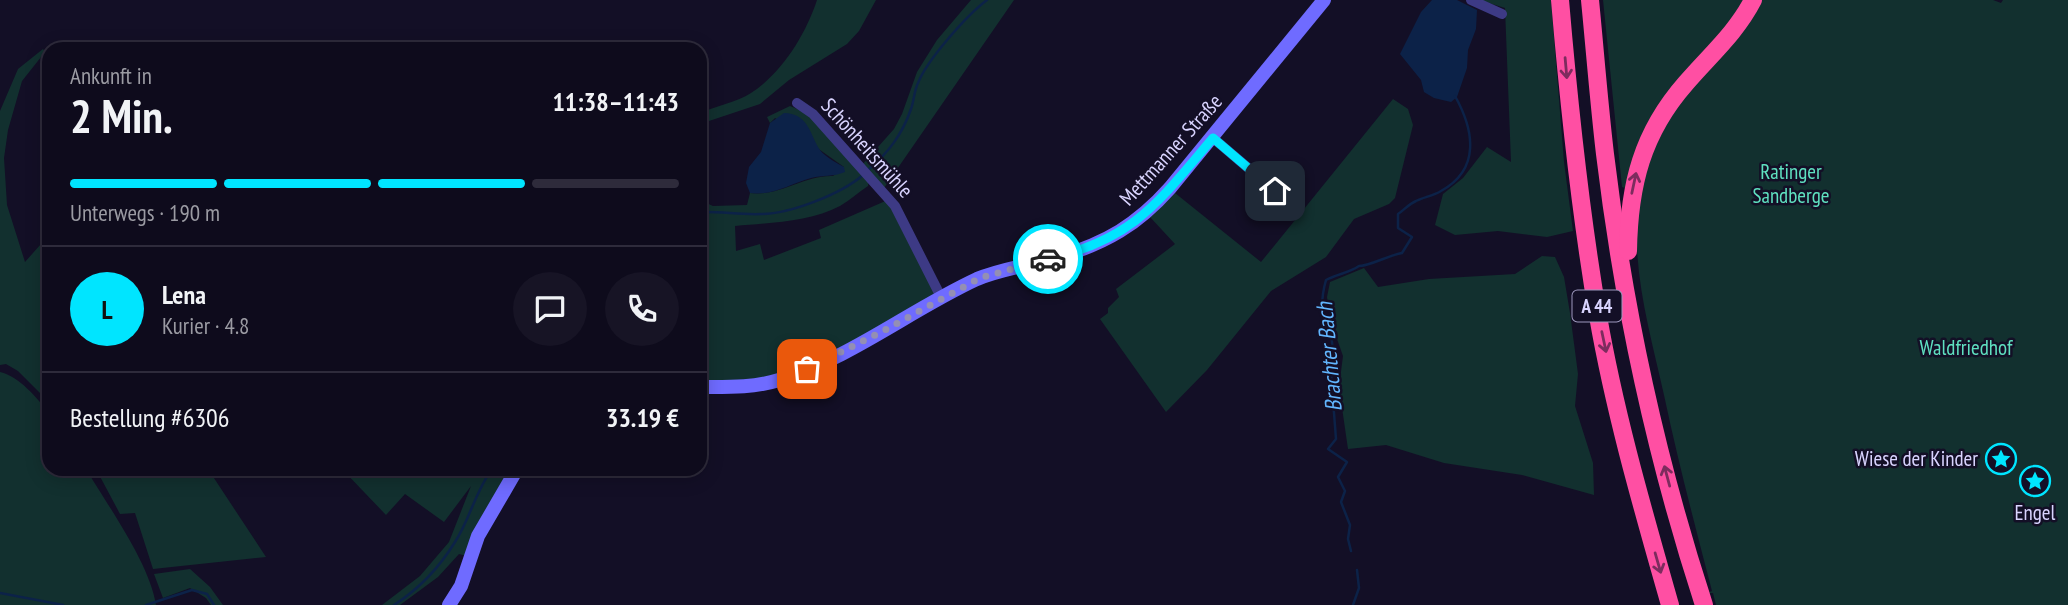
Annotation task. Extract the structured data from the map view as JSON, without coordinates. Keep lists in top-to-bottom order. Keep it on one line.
{"streets":{"highway":["A 44"],"main road":["Mettmanner Straße"],"street":["Schönheitsmühle"]},"crossings":[["Schönheitsmühle","Mettmanner Straße"]],"water":["Brachter Bach"],"parks":["Ratinger Sandberge","Waldfriedhof"],"places":{"place":["Wiese der Kinder","Engel"]},"page":{"heading":["2 Min.","Ankunft in","11:38–11:43"],"panel":["Lena","Kurier · 4.8","Bestellung #6306","33.19 €"],"bar":"Unterwegs · 190 m","round":"L"}}
